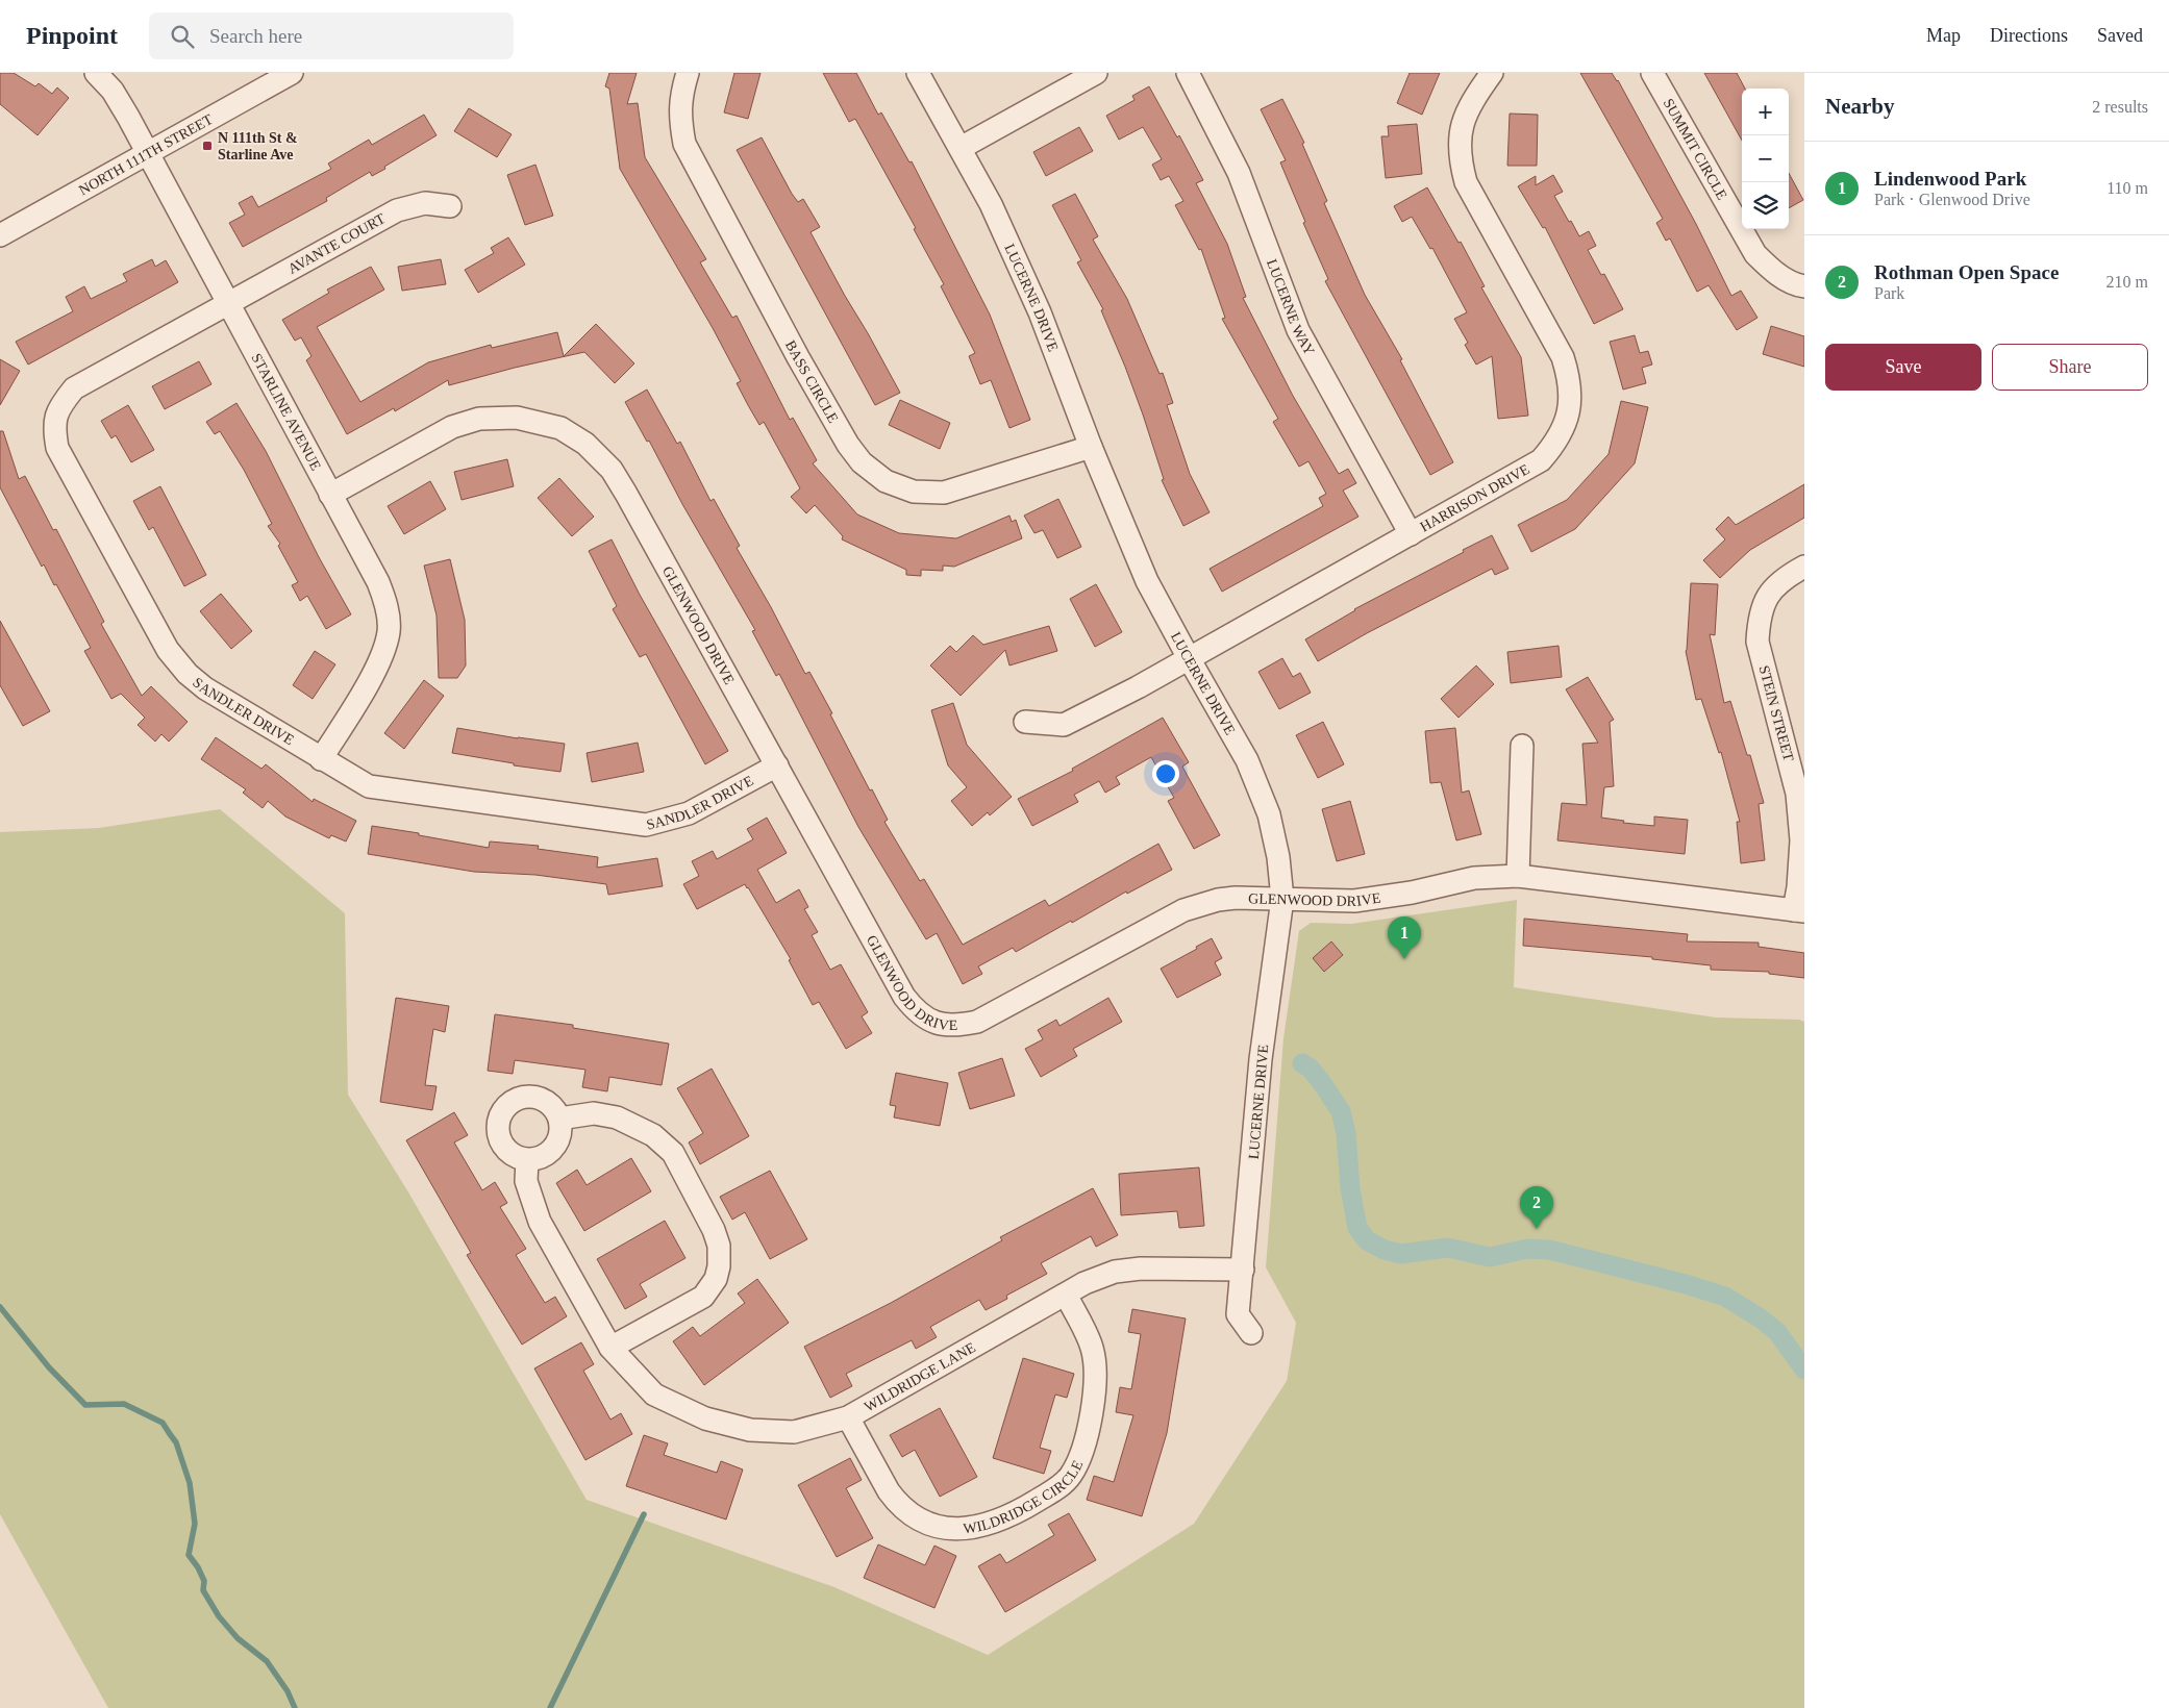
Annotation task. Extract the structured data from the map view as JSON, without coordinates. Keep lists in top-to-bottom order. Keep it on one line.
{"streets":{"street":["SUMMIT CIRCLE","NORTH 111TH STREET","AVANTE COURT","LUCERNE DRIVE","LUCERNE WAY","BASS CIRCLE","STARLINE AVENUE","HARRISON DRIVE","GLENWOOD DRIVE","SANDLER DRIVE","STEIN STREET","WILDRIDGE LANE","WILDRIDGE CIRCLE"]},"crossings":[["NORTH 111TH STREET","STARLINE AVENUE"],["AVANTE COURT","STARLINE AVENUE"],["AVANTE COURT","SANDLER DRIVE"],["LUCERNE DRIVE","BASS CIRCLE"],["LUCERNE DRIVE","HARRISON DRIVE"],["LUCERNE DRIVE","GLENWOOD DRIVE"],["LUCERNE DRIVE","WILDRIDGE LANE"],["LUCERNE WAY","HARRISON DRIVE"],["STARLINE AVENUE","GLENWOOD DRIVE"],["STARLINE AVENUE","SANDLER DRIVE"],["GLENWOOD DRIVE","SANDLER DRIVE"],["GLENWOOD DRIVE","STEIN STREET"],["WILDRIDGE LANE","WILDRIDGE CIRCLE"]],"places":{"transit":["N 111th St & Starline Ave"]},"page":{"header":"Pinpoint","search":"Search here","nav":["Map","Directions","Saved"],"heading":["Nearby","2 results"],"map_buttons":["+","−"],"list":[{"mark":"1","name":"Lindenwood Park","note":"Park · Glenwood Drive","value":"110 m"},{"mark":"2","name":"Rothman Open Space","note":"Park","value":"210 m"}],"buttons":["Save","Share"],"pins":["1","2"]}}
